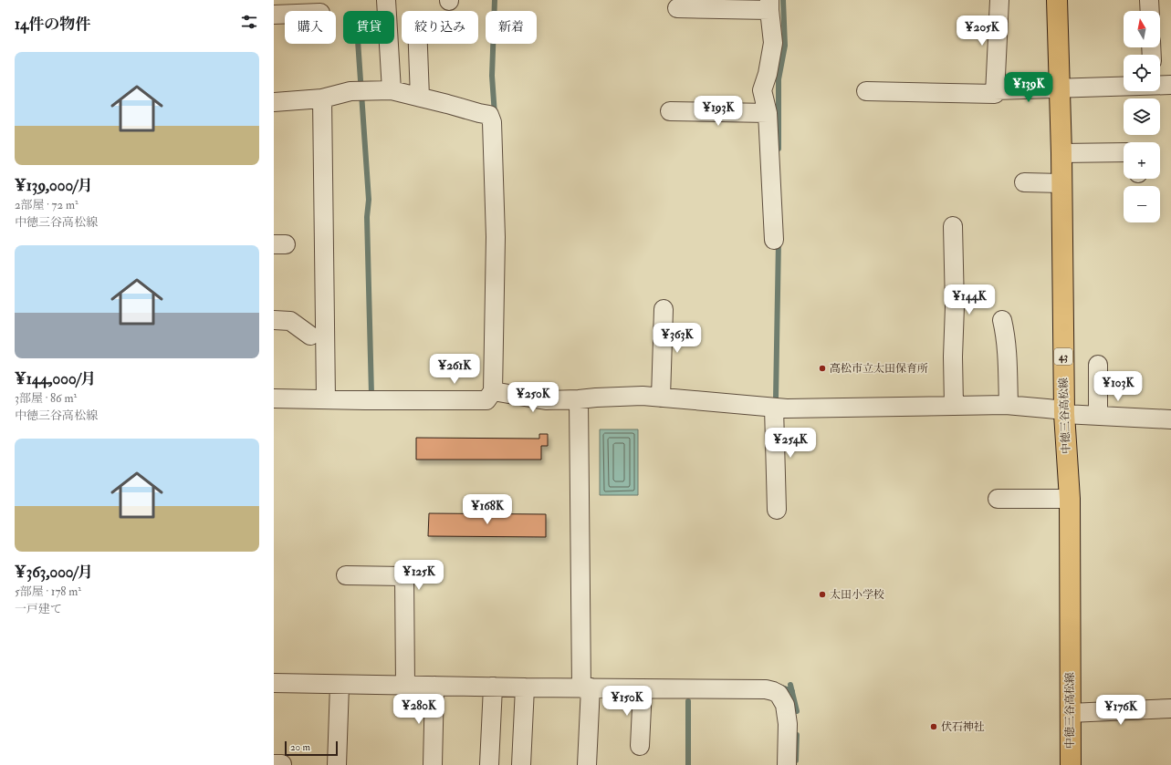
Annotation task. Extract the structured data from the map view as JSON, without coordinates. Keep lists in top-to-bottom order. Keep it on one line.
{"streets":{"main road":["43","中徳三谷高松線"]},"places":["高松市立太田保育所","太田小学校","伏石神社"],"scale_bar":"20 m","north":"top","page":{"heading":"14件の物件","map_buttons":["+","−"],"chip":["購入","賃貸","絞り込み","新着"],"price":["¥205K","¥139K","¥193K","¥144K","¥363K","¥261K","¥103K","¥250K","¥254K","¥168K","¥125K","¥150K","¥280K","¥176K"],"list":[{"name":"¥139,000/月","note":"2部屋 · 72 m² · 中徳三谷高松線"},{"name":"¥144,000/月","note":"3部屋 · 86 m² · 中徳三谷高松線"},{"name":"¥363,000/月","note":"5部屋 · 178 m² · 一戸建て"}],"scale":"20 m"}}
